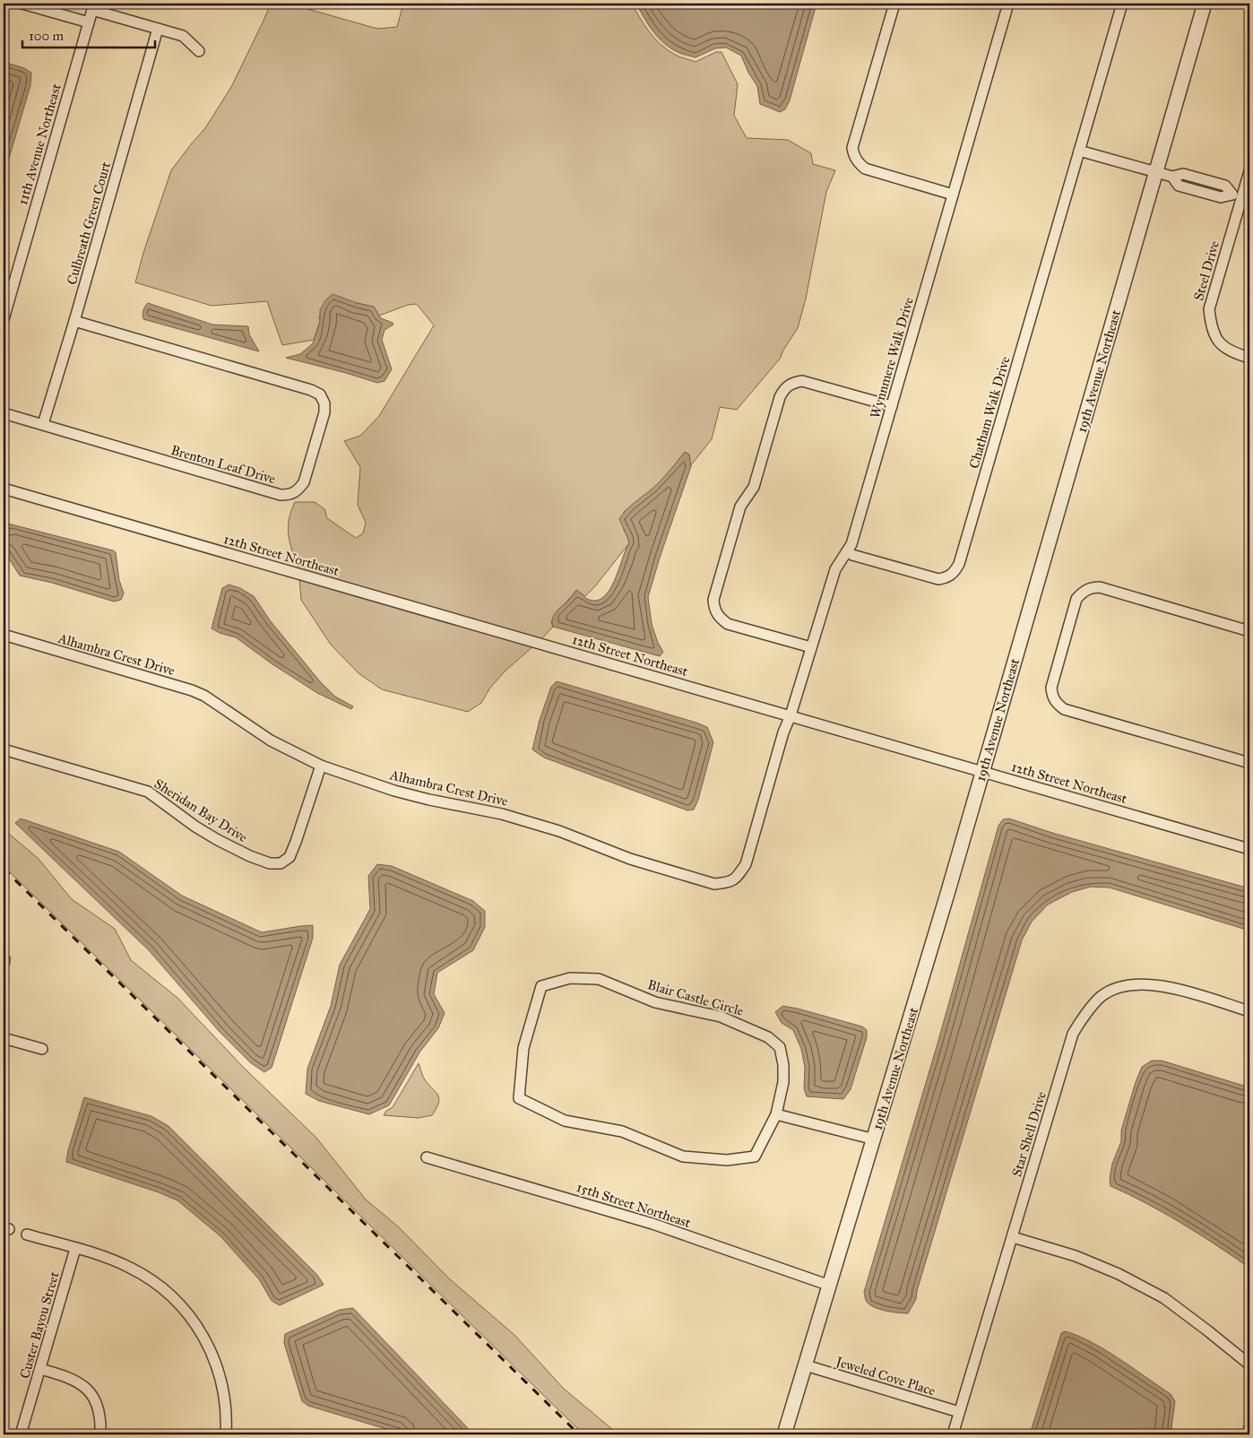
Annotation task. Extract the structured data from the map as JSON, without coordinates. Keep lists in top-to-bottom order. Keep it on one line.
{"streets":{"street":["11th Avenue Northeast","Culbreath Green Court","Steel Drive","Wynnmere Walk Drive","19th Avenue Northeast","Chatham Walk Drive","Brenton Leaf Drive","12th Street Northeast","Alhambra Crest Drive","Sheridan Bay Drive","Blair Castle Circle","Star Shell Drive","15th Street Northeast","Custer Bayou Street","Jeweled Cove Place"]},"crossings":[["Culbreath Green Court","Brenton Leaf Drive"],["Wynnmere Walk Drive","Chatham Walk Drive"],["Wynnmere Walk Drive","12th Street Northeast"],["Wynnmere Walk Drive","Alhambra Crest Drive"],["19th Avenue Northeast","12th Street Northeast"],["19th Avenue Northeast","15th Street Northeast"],["19th Avenue Northeast","Jeweled Cove Place"],["12th Street Northeast","Alhambra Crest Drive"],["Alhambra Crest Drive","Sheridan Bay Drive"],["Star Shell Drive","Jeweled Cove Place"]],"scale_bar":"100 m"}
